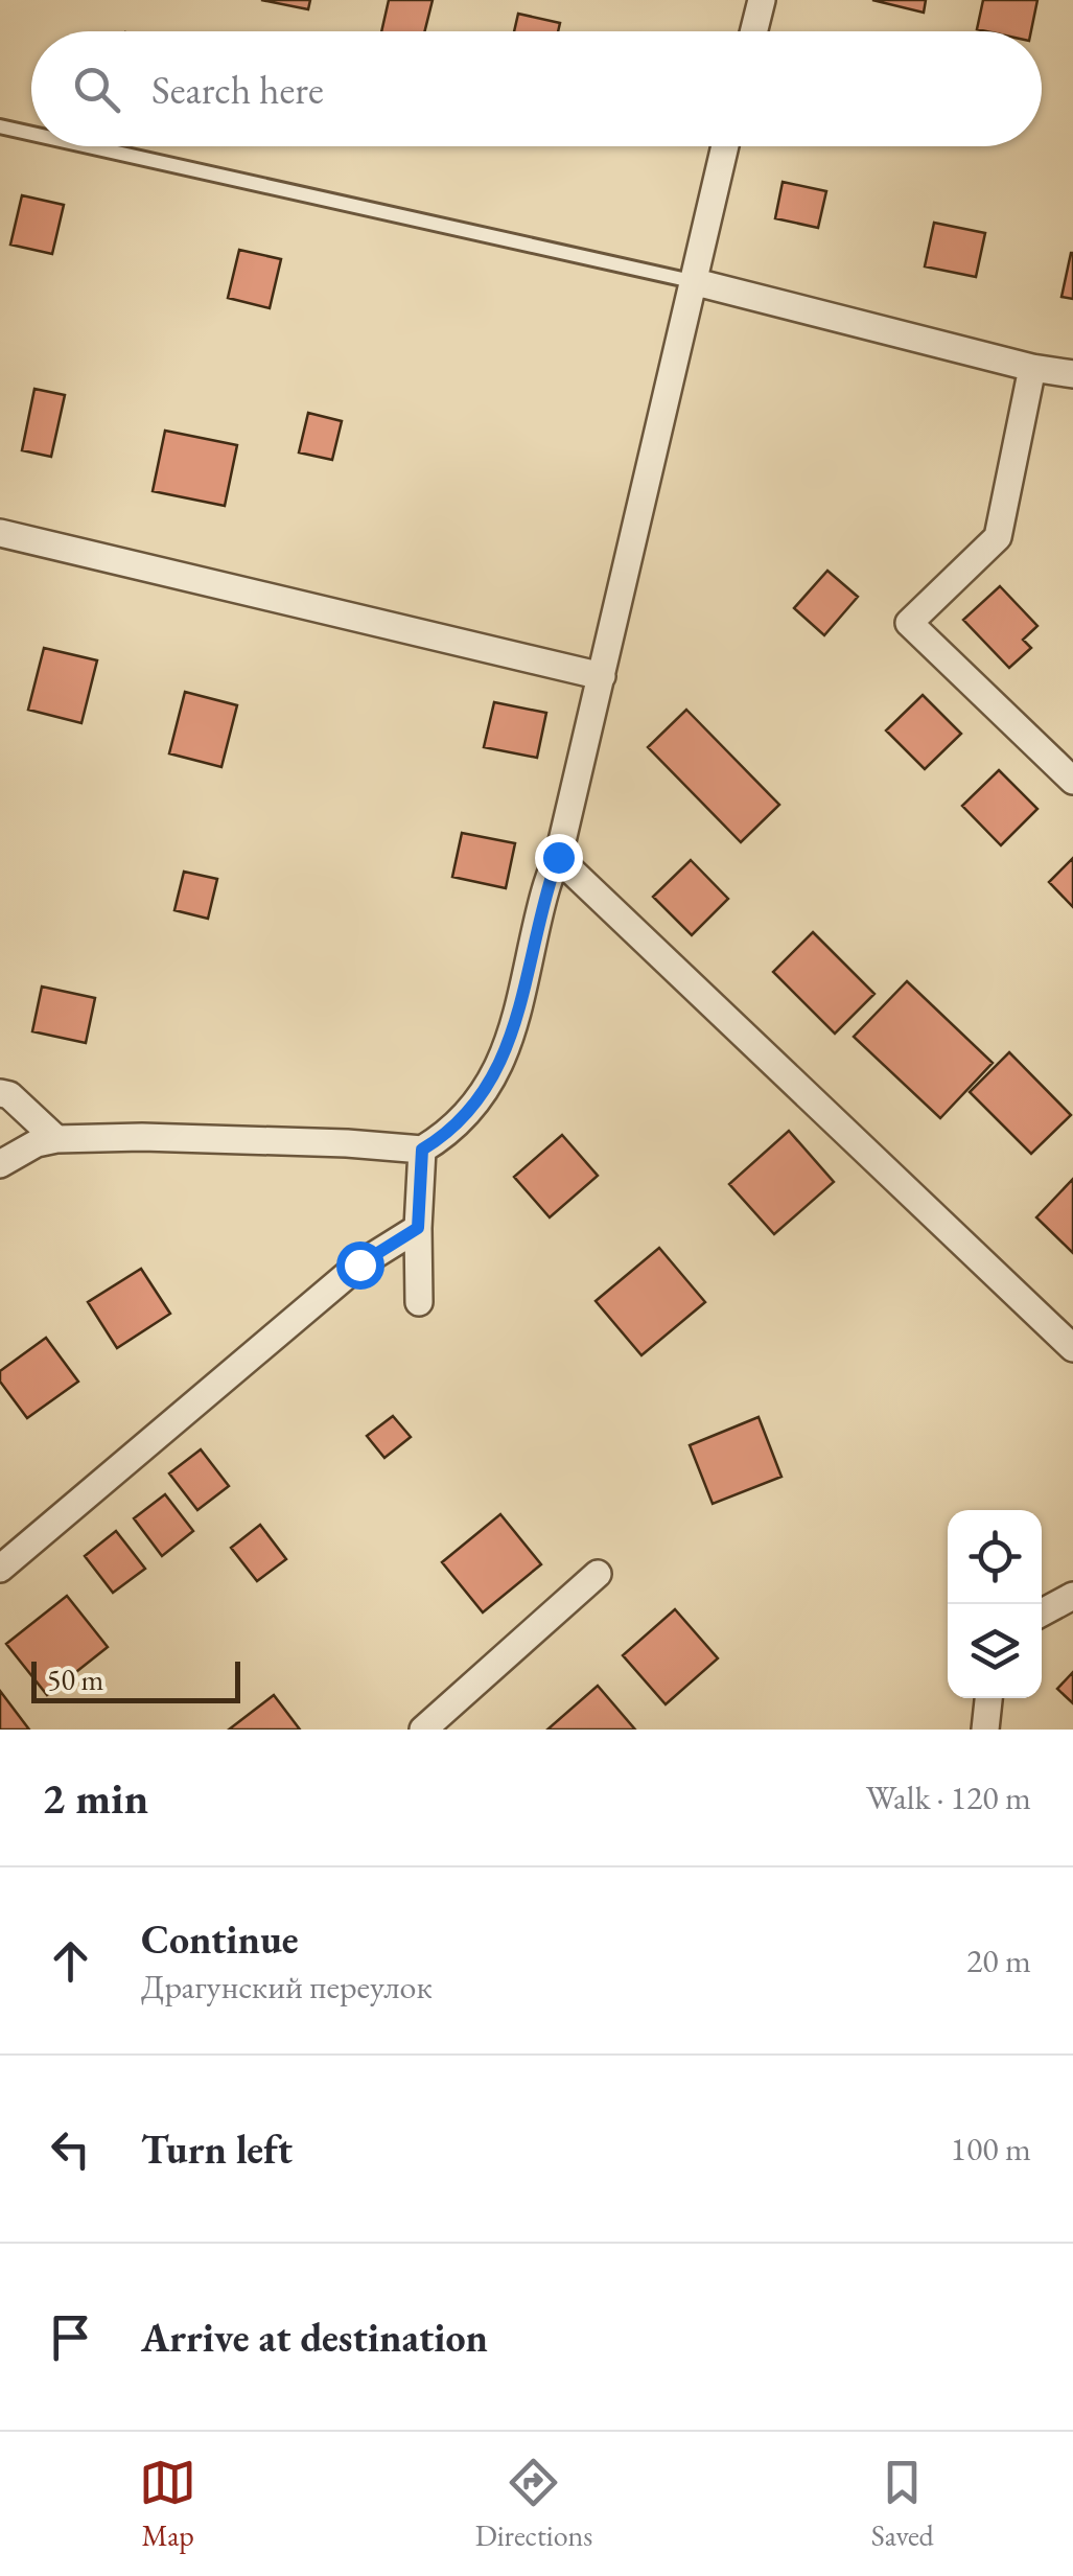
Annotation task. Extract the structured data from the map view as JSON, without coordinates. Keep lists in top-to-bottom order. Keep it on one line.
{"scale_bar":"50 m","page":{"search":"Search here","scale":"50 m","heading":["2 min","Walk · 120 m"],"list":[["Continue","Драгунский переулок","20 m"],["Turn left","100 m"],"Arrive at destination"],"nav":["Map","Directions","Saved"]}}
